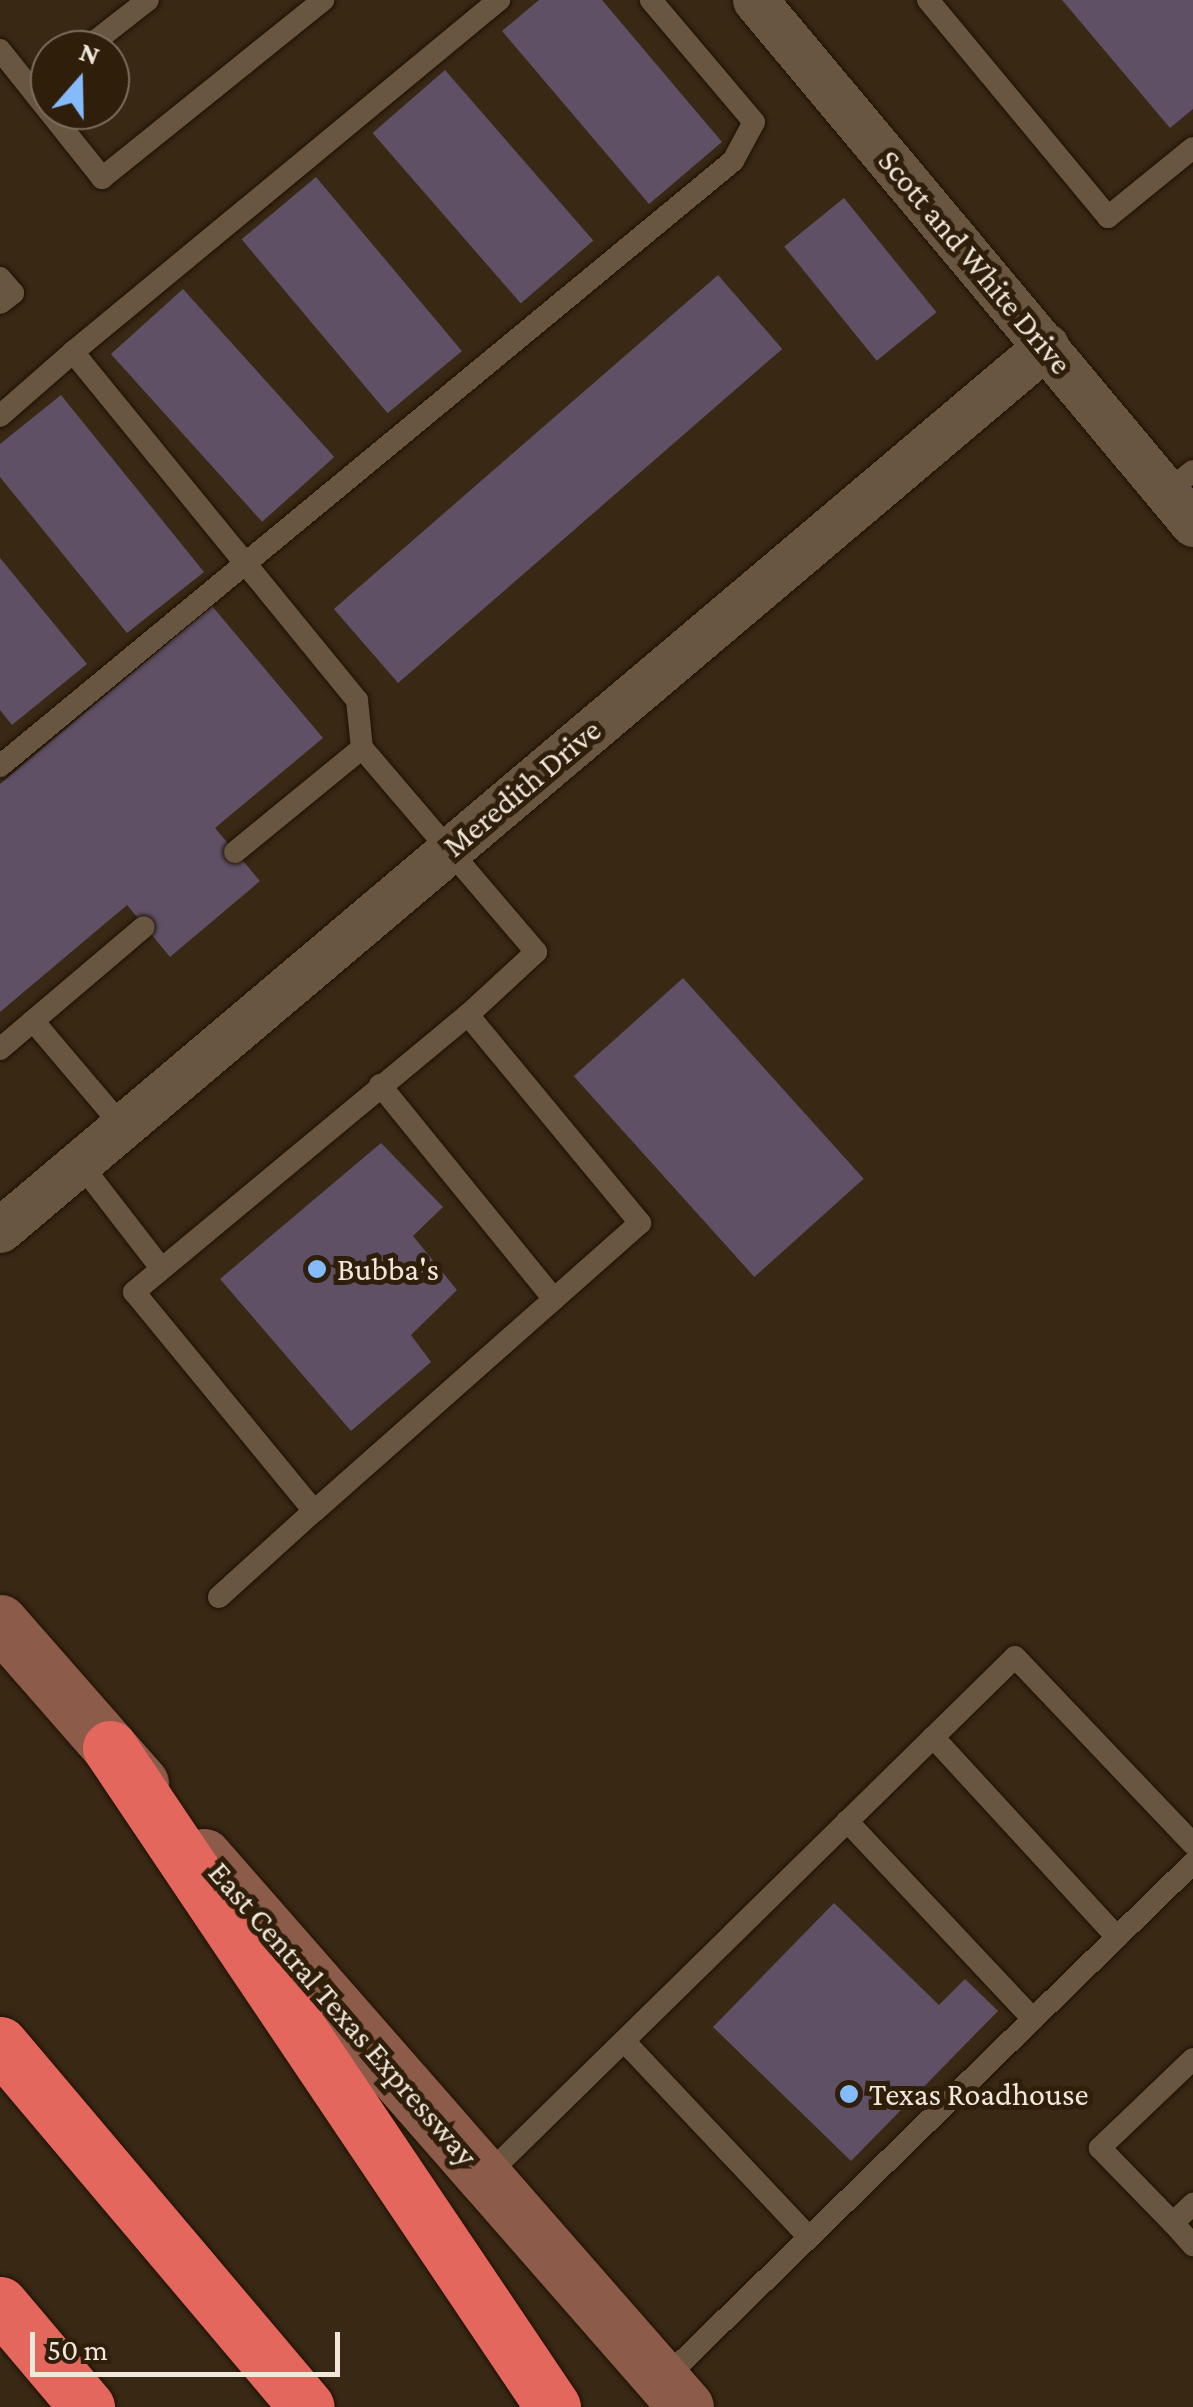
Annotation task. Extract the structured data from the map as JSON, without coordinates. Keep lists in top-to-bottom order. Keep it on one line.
{"streets":{"main road":["East Central Texas Expressway"],"street":["Scott and White Drive","Meredith Drive"]},"crossings":[["Scott and White Drive","Meredith Drive"]],"places":["Bubba's","Texas Roadhouse"],"scale_bar":"50 m","north":"top"}
